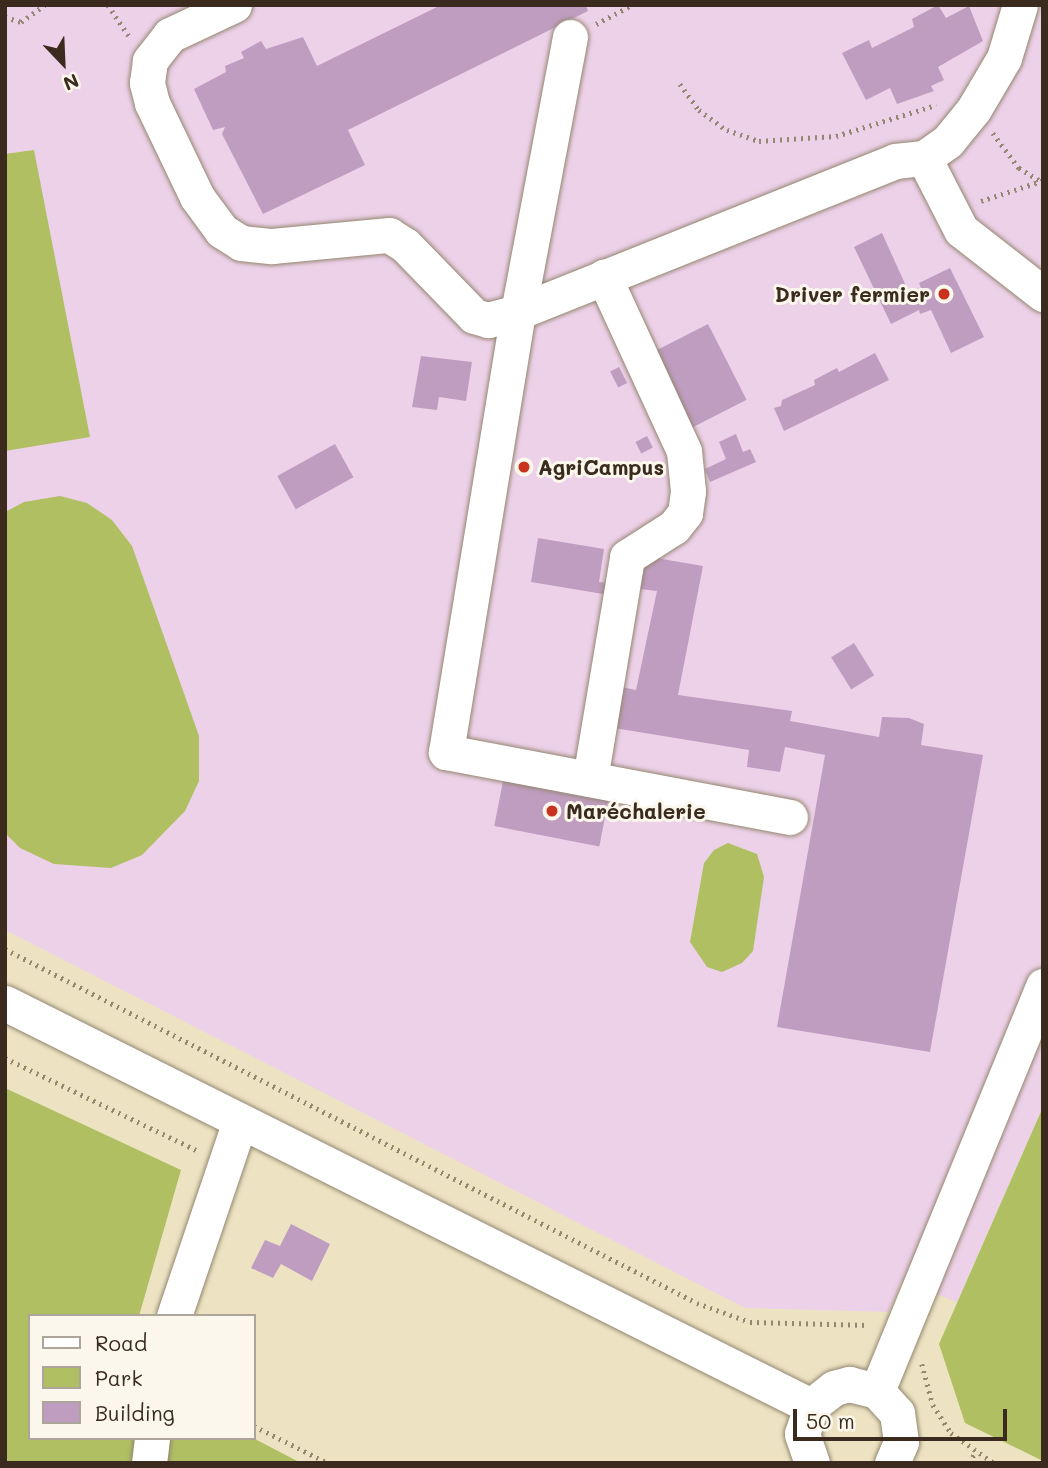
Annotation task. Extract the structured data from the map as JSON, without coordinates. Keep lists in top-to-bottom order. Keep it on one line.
{"places":["Driver fermier","AgriCampus","Maréchalerie"],"legend":["Road","Park","Building"],"scale_bar":"50 m","north":"bottom right"}
